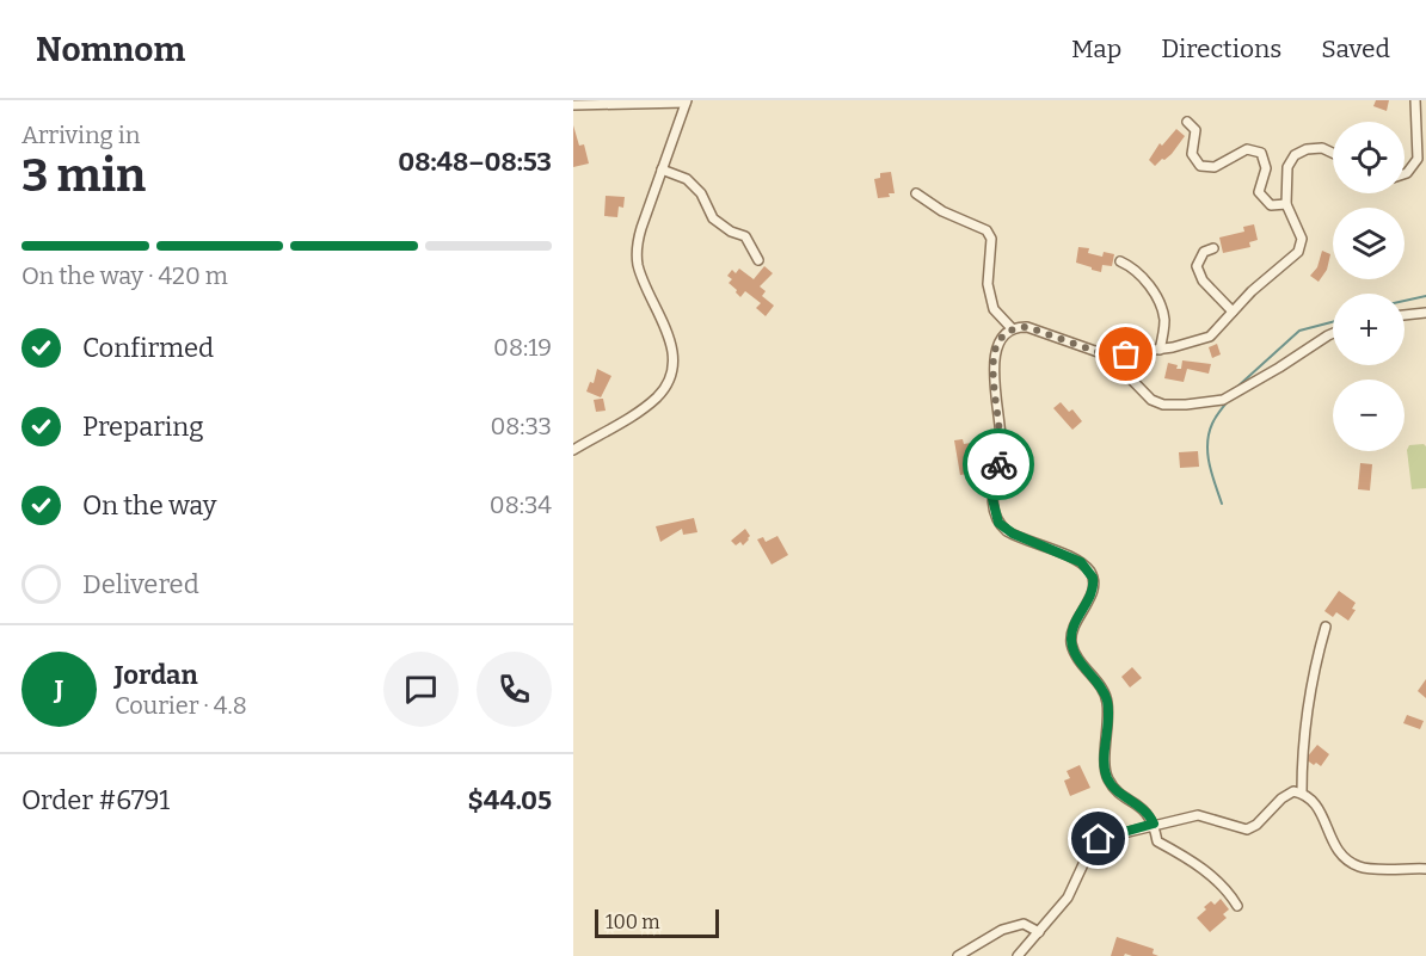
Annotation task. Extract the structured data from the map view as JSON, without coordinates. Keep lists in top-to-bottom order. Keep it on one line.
{"scale_bar":"100 m","page":{"header":"Nomnom","nav":["Map","Directions","Saved"],"heading":["3 min","Arriving in","08:48–08:53"],"panel":["Jordan","Courier · 4.8","Order #6791","$44.05"],"map_buttons":["+","−"],"bar":"On the way · 420 m","list":[["Confirmed","08:19"],["Preparing","08:33"],["On the way","08:34"],"Delivered"],"round":"J","scale":"100 m"}}
